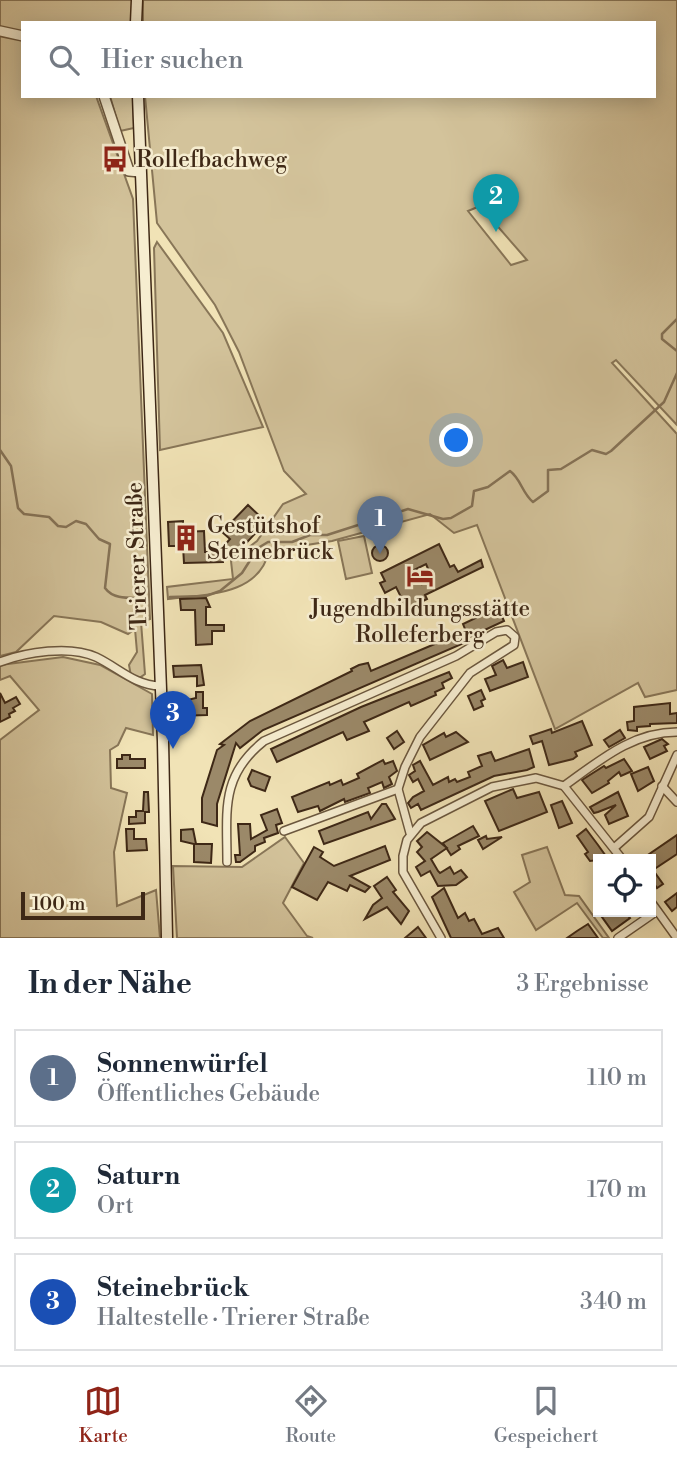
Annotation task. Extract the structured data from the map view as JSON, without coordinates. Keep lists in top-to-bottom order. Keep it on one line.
{"streets":{"main road":["Trierer Straße"]},"places":{"bus stop":["Rollefbachweg"],"building":["Gestütshof Steinebrück"],"hotel":["Jugendbildungsstätte Rolleferberg"]},"scale_bar":"100 m","page":{"search":"Hier suchen","pins":["2","1","3"],"scale":"100 m","heading":["In der Nähe","3 Ergebnisse"],"list":[{"mark":"1","name":"Sonnenwürfel","note":"Öffentliches Gebäude","value":"110 m"},{"mark":"2","name":"Saturn","note":"Ort","value":"170 m"},{"mark":"3","name":"Steinebrück","note":"Haltestelle · Trierer Straße","value":"340 m"}],"nav":["Karte","Route","Gespeichert"]}}
